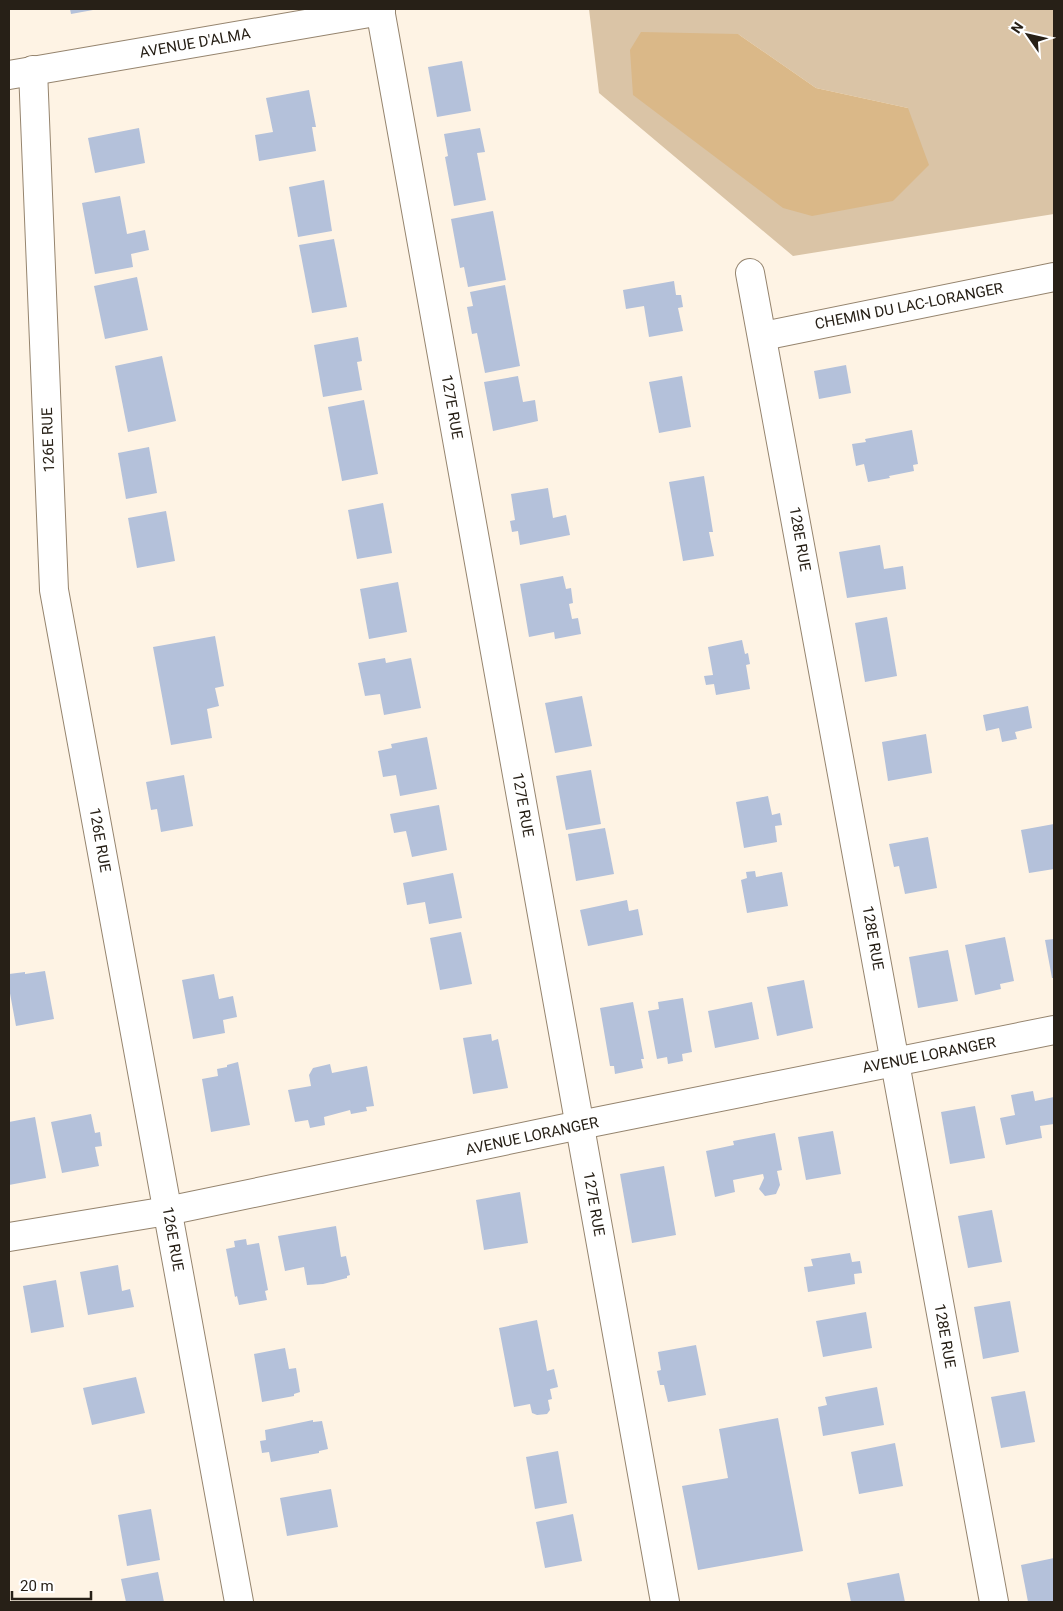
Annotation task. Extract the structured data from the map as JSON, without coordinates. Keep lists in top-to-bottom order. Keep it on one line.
{"streets":{"street":["AVENUE D'ALMA","CHEMIN DU LAC-LORANGER","127E RUE","126E RUE","128E RUE","AVENUE LORANGER"]},"crossings":[["AVENUE D'ALMA","127E RUE"],["AVENUE D'ALMA","126E RUE"],["CHEMIN DU LAC-LORANGER","128E RUE"],["127E RUE","AVENUE LORANGER"],["126E RUE","AVENUE LORANGER"],["128E RUE","AVENUE LORANGER"]],"scale_bar":"20 m","north":"top left"}
